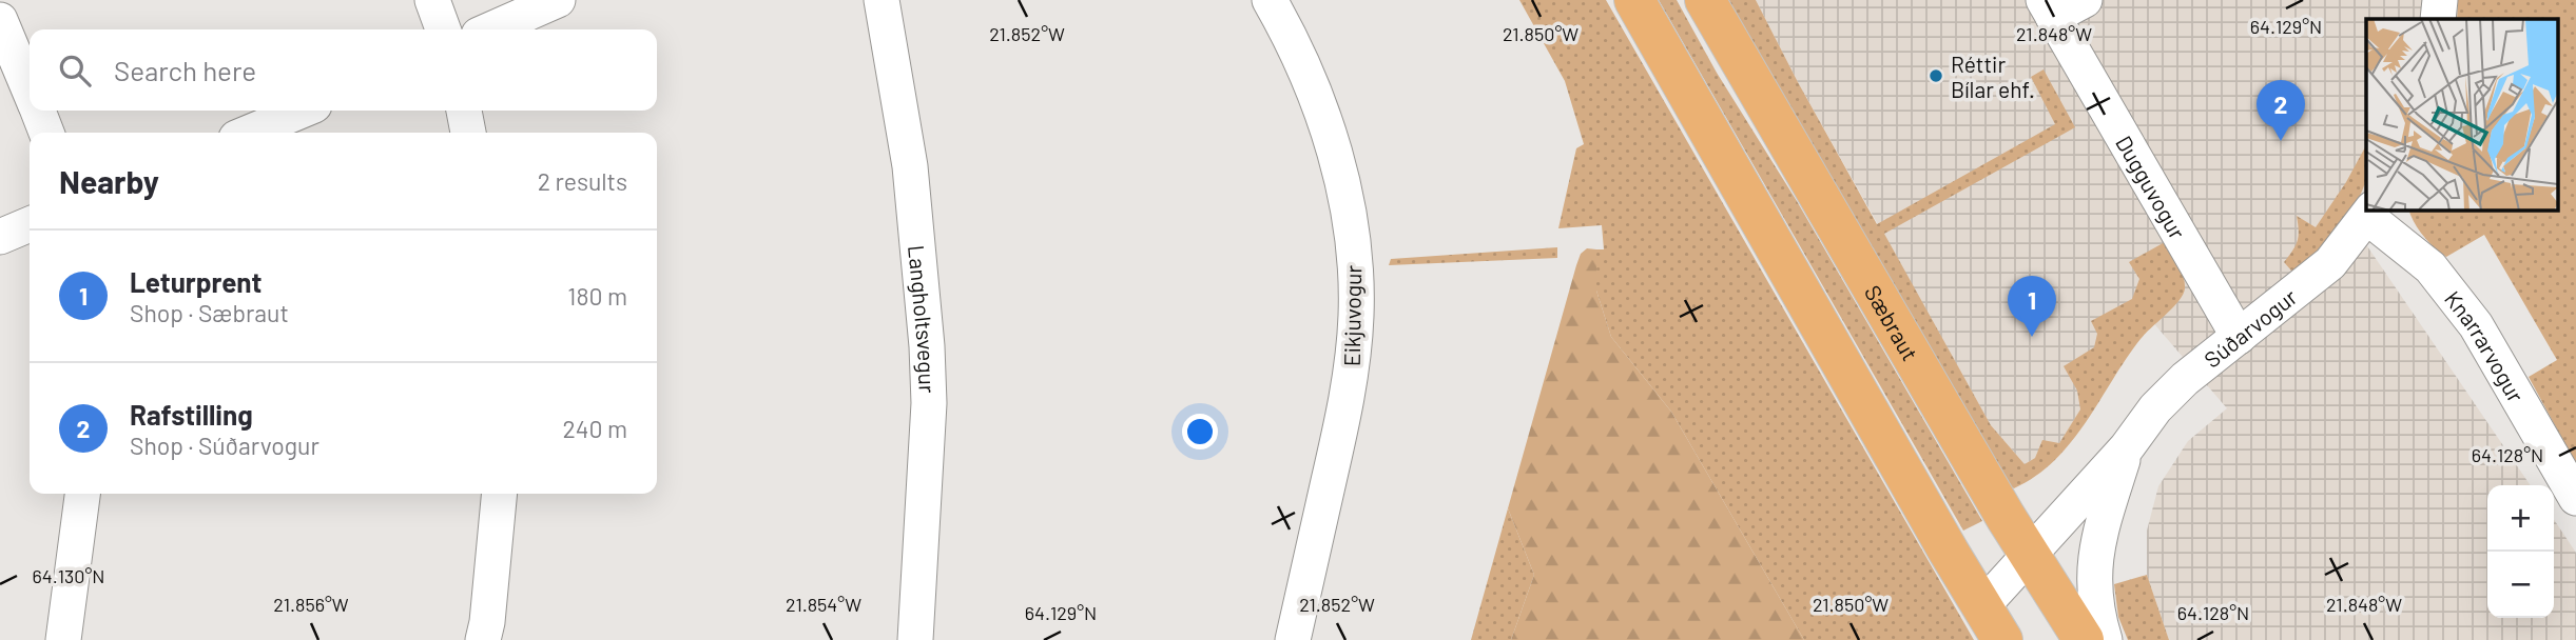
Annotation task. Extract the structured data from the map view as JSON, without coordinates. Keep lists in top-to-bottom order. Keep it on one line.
{"streets":{"highway":["Sæbraut"],"street":["Dugguvogur","Eikjuvogur","Langholtsvegur","Súðarvogur","Knarrarvogur"]},"crossings":[["Dugguvogur","Súðarvogur"],["Sæbraut","Súðarvogur"],["Súðarvogur","Knarrarvogur"]],"places":["Réttir Bílar ehf."],"page":{"search":"Search here","pins":["2","1"],"heading":["Nearby","2 results"],"list":[{"mark":"1","name":"Leturprent","note":"Shop · Sæbraut","value":"180 m"},{"mark":"2","name":"Rafstilling","note":"Shop · Súðarvogur","value":"240 m"}],"map_buttons":["+","−"]},"coordinates":["64.129°N","21.852°W","21.850°W","21.848°W","64.128°N","64.130°N","21.856°W","21.854°W"]}
